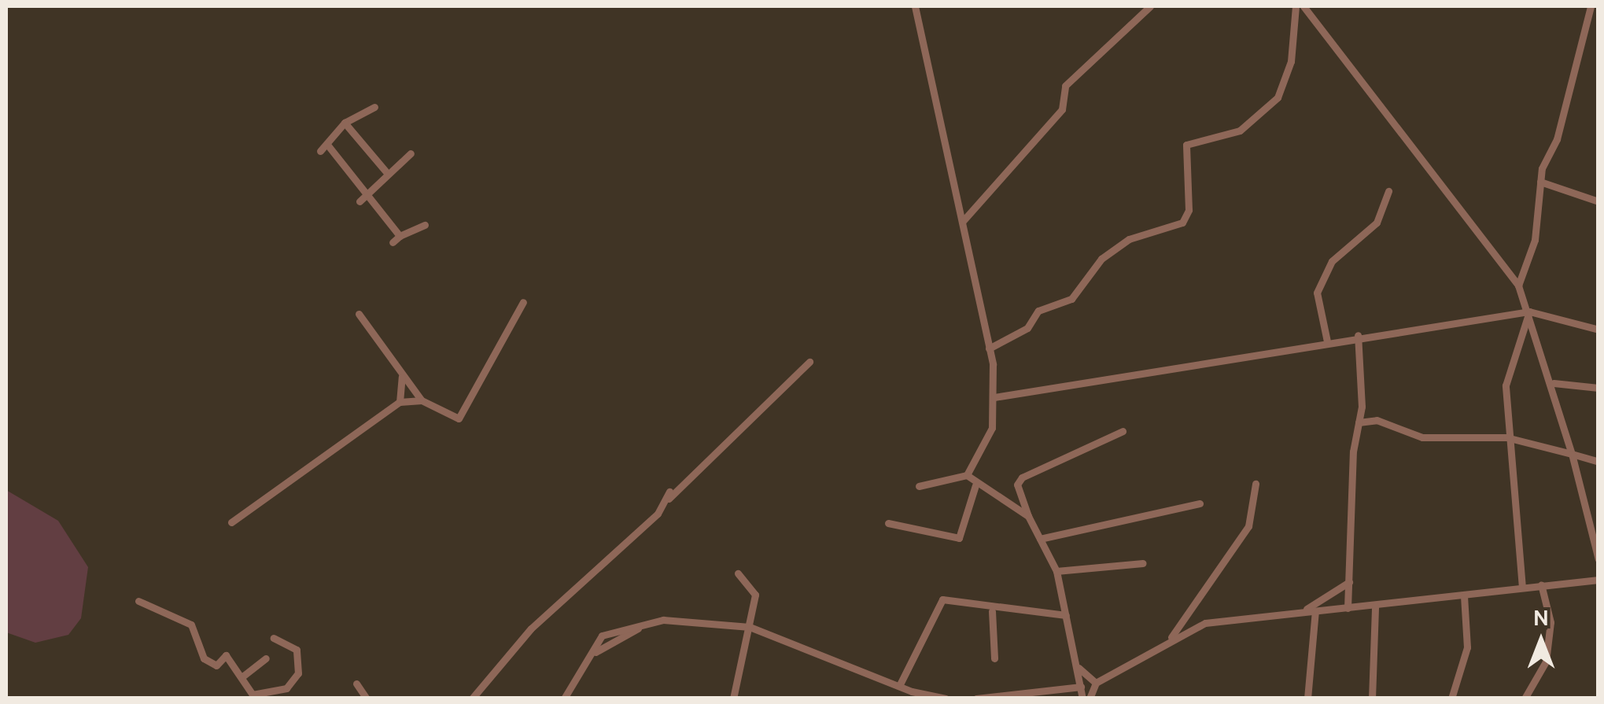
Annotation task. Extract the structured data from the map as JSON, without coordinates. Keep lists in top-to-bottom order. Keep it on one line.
{"north":"top"}
